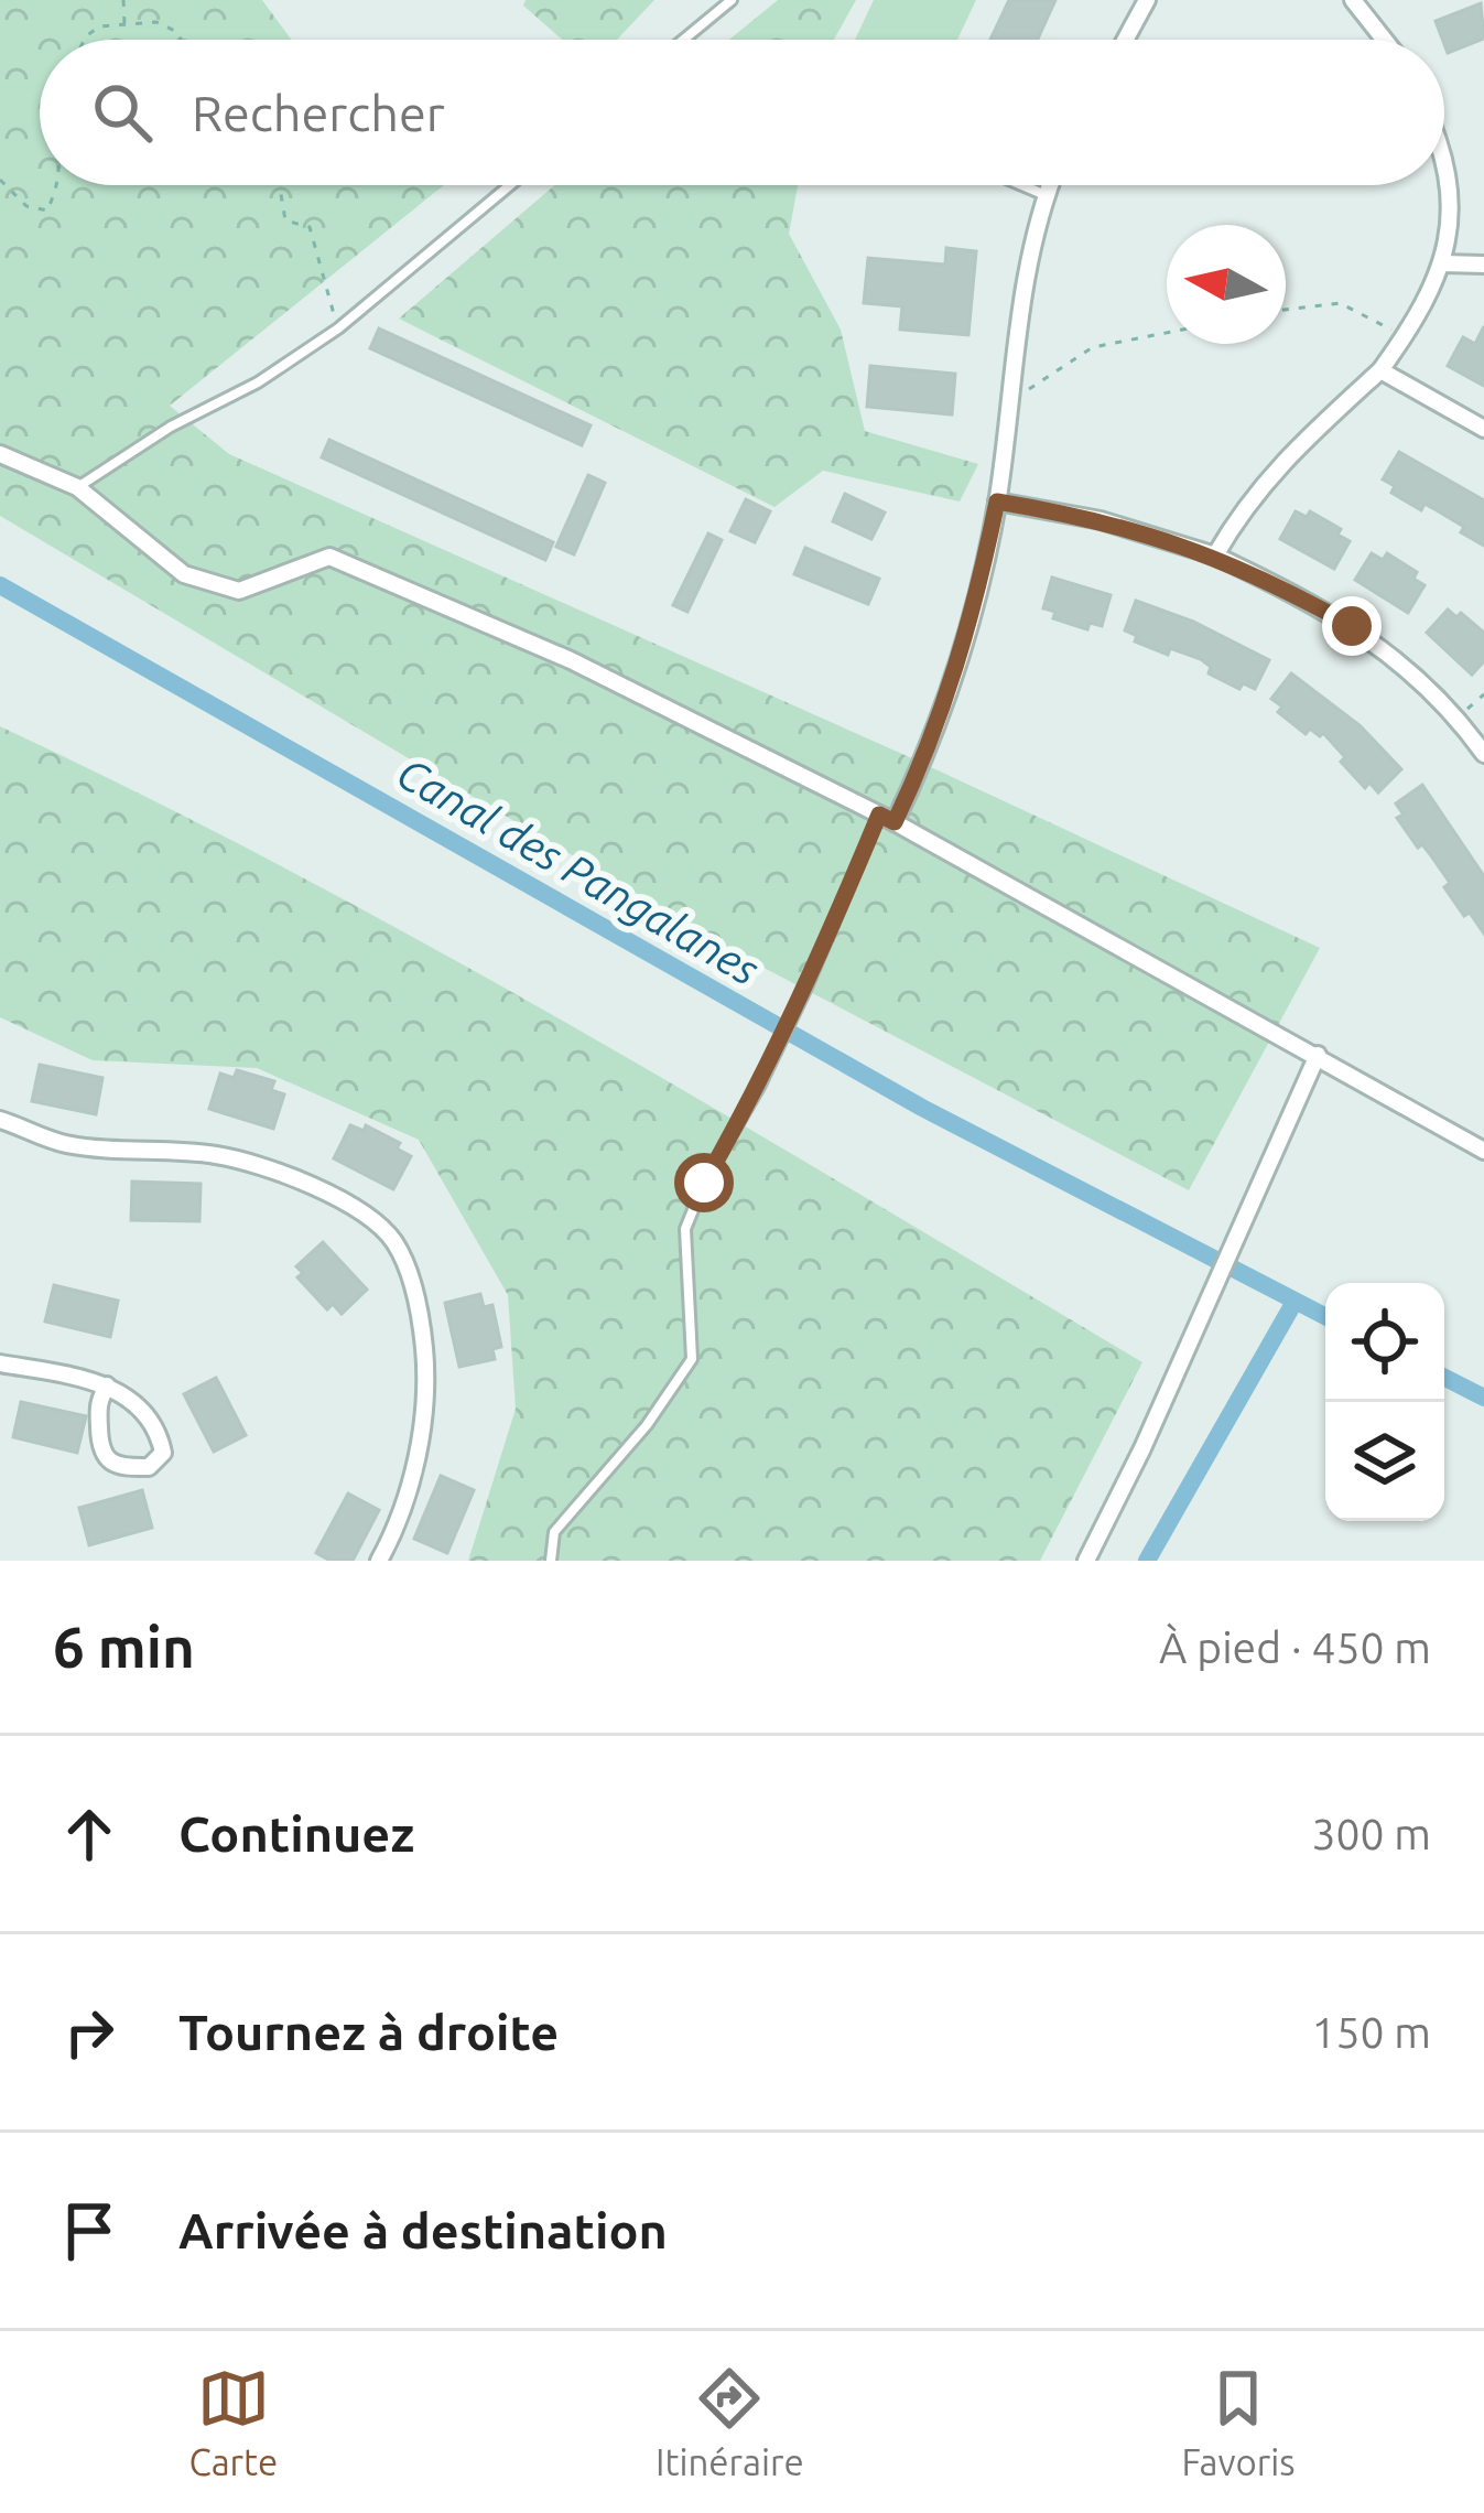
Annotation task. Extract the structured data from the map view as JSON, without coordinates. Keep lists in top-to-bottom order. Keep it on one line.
{"water":["Canal des Pangalanes"],"north":"left","page":{"search":"Rechercher","heading":["6 min","À pied · 450 m"],"list":[["Continuez","300 m"],["Tournez à droite","150 m"],"Arrivée à destination"],"nav":["Carte","Itinéraire","Favoris"]}}
